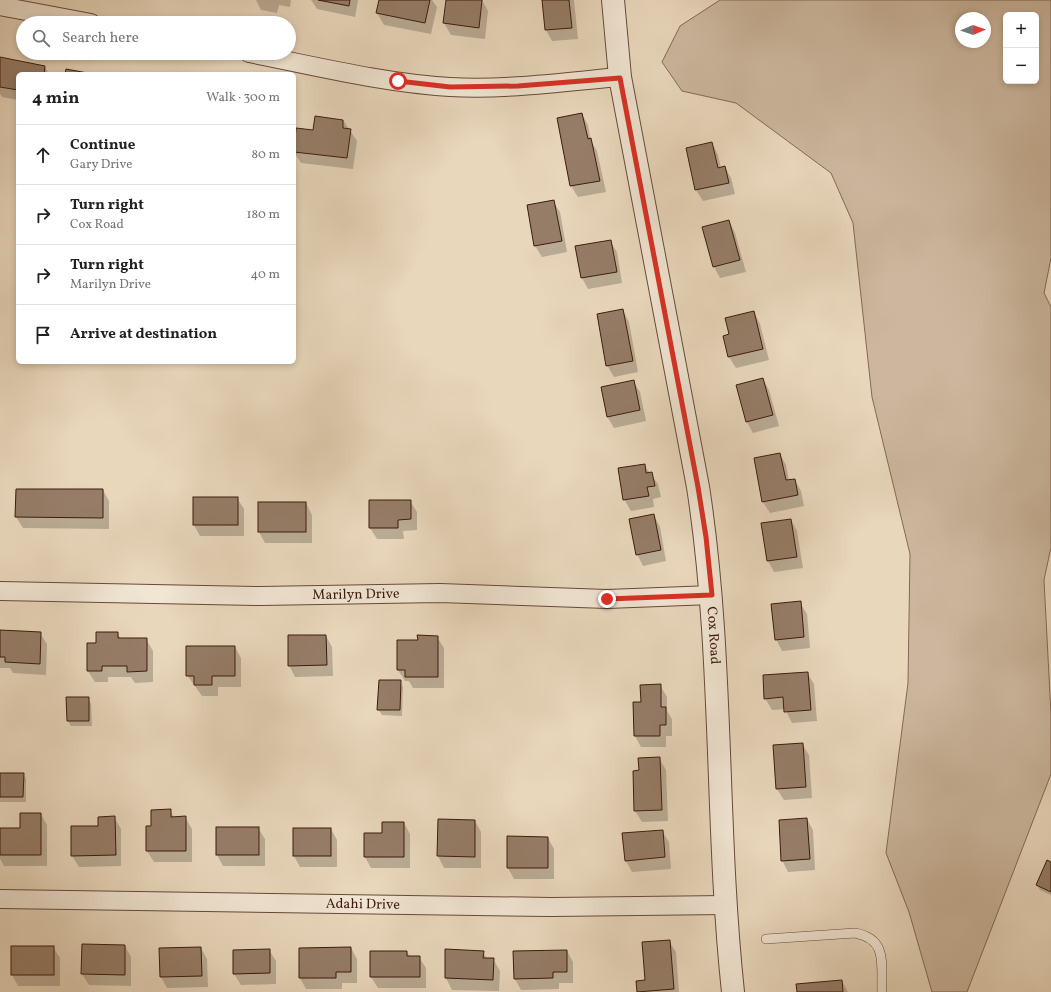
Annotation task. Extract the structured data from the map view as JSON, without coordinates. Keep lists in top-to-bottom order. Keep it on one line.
{"streets":{"street":["Marilyn Drive","Cox Road","Adahi Drive"]},"crossings":[["Marilyn Drive","Cox Road"],["Cox Road","Adahi Drive"]],"north":"right","page":{"map_buttons":["+","−"],"search":"Search here","heading":["4 min","Walk · 300 m"],"list":[["Continue","Gary Drive","80 m"],["Turn right","Cox Road","180 m"],["Turn right","Marilyn Drive","40 m"],"Arrive at destination"]}}
